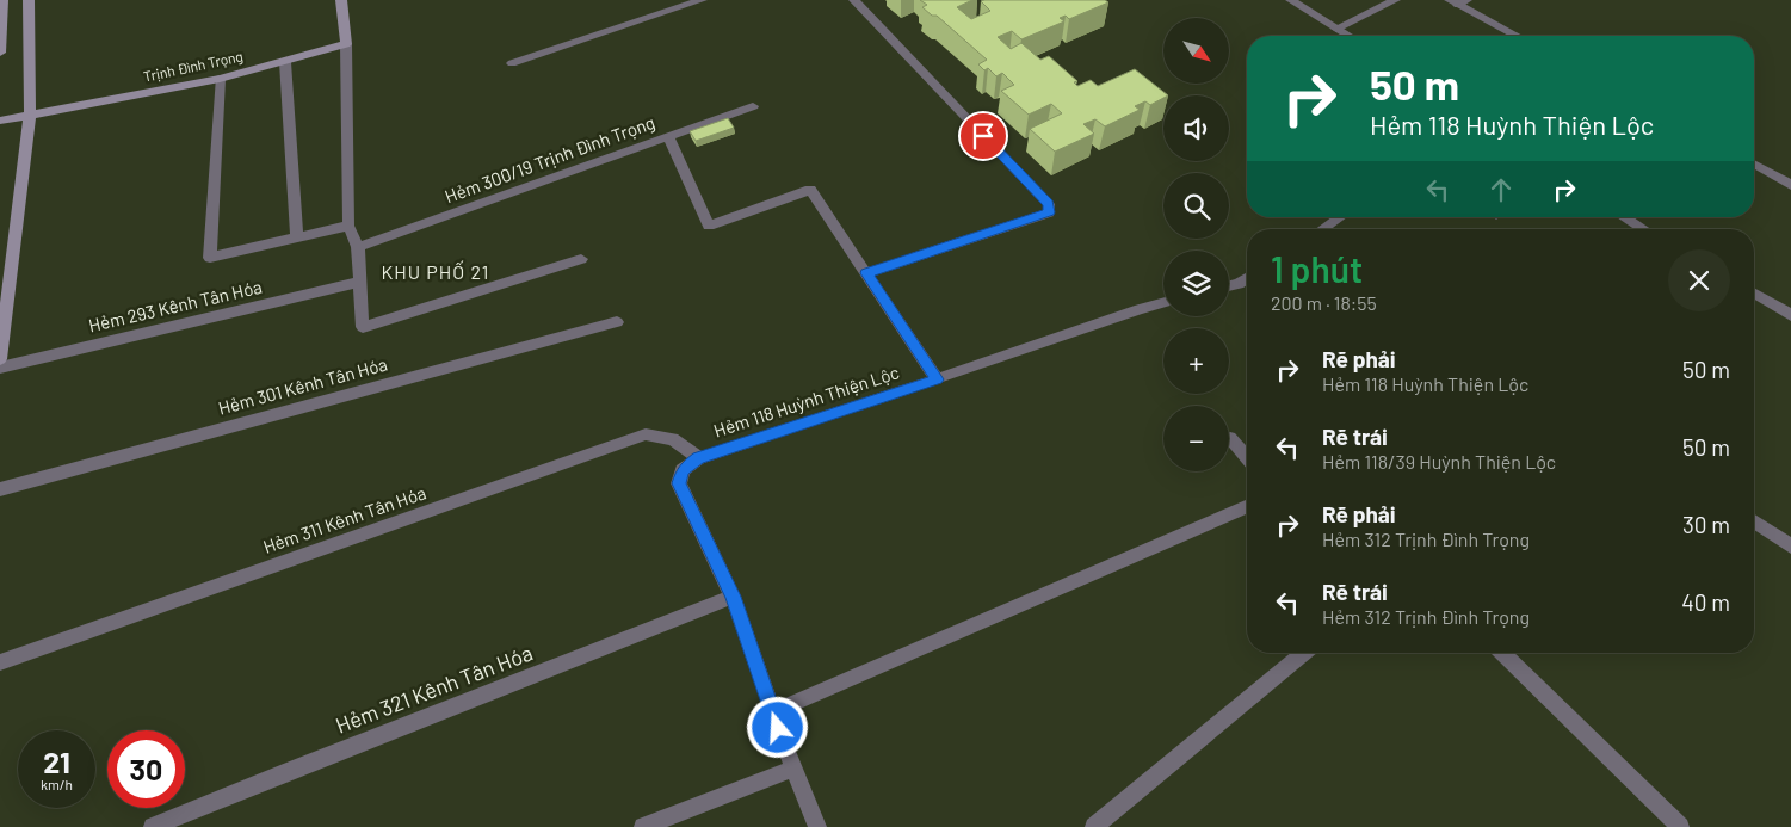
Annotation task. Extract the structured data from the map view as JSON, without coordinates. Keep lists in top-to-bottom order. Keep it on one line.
{"streets":{"street":["Trịnh Đình Trọng","Hẻm 300/19 Trịnh Đình Trọng","Hẻm 293 Kênh Tân Hóa","Hẻm 301 Kênh Tân Hóa","Hẻm 118 Huỳnh Thiện Lộc","Hẻm 311 Kênh Tân Hóa","Hẻm 321 Kênh Tân Hóa"]},"crossings":[["Hẻm 118 Huỳnh Thiện Lộc","Hẻm 311 Kênh Tân Hóa"],["Hẻm 118 Huỳnh Thiện Lộc","Hẻm 321 Kênh Tân Hóa"]],"districts":["KHU PHỐ 21"],"north":"bottom right","page":{"map_buttons":["+","−"],"turn":["50 m","Hẻm 118 Huỳnh Thiện Lộc"],"heading":["1 phút","200 m · 18:55"],"list":[{"name":"Rẽ phải","note":"Hẻm 118 Huỳnh Thiện Lộc","value":"50 m"},{"name":"Rẽ trái","note":"Hẻm 118/39 Huỳnh Thiện Lộc","value":"50 m"},{"name":"Rẽ phải","note":"Hẻm 312 Trịnh Đình Trọng","value":"30 m"},{"name":"Rẽ trái","note":"Hẻm 312 Trịnh Đình Trọng","value":"40 m"}],"speed":"21 km/h","limit":"30"}}
